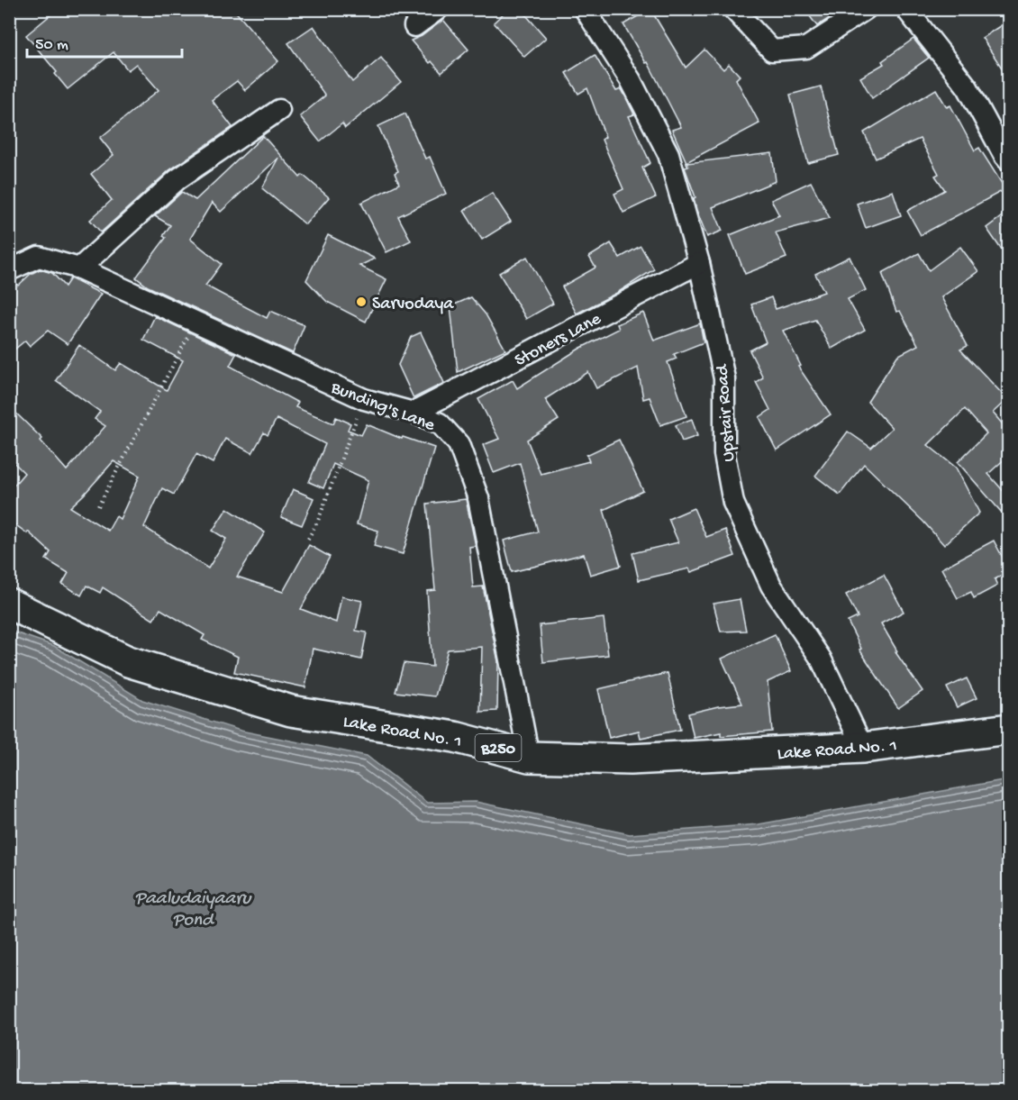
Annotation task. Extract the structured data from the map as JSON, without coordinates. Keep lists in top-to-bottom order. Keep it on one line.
{"streets":{"main road":["Lake Road No. 1","B250"],"street":["Stoners Lane","Bunding's Lane","Upstair Road"]},"crossings":[["Stoners Lane","Bunding's Lane"],["Stoners Lane","Upstair Road"],["Bunding's Lane","Lake Road No. 1"],["Upstair Road","Lake Road No. 1"]],"water":["Paaludaiyaaru Pond"],"places":["Sarvodaya"],"scale_bar":"50 m"}
